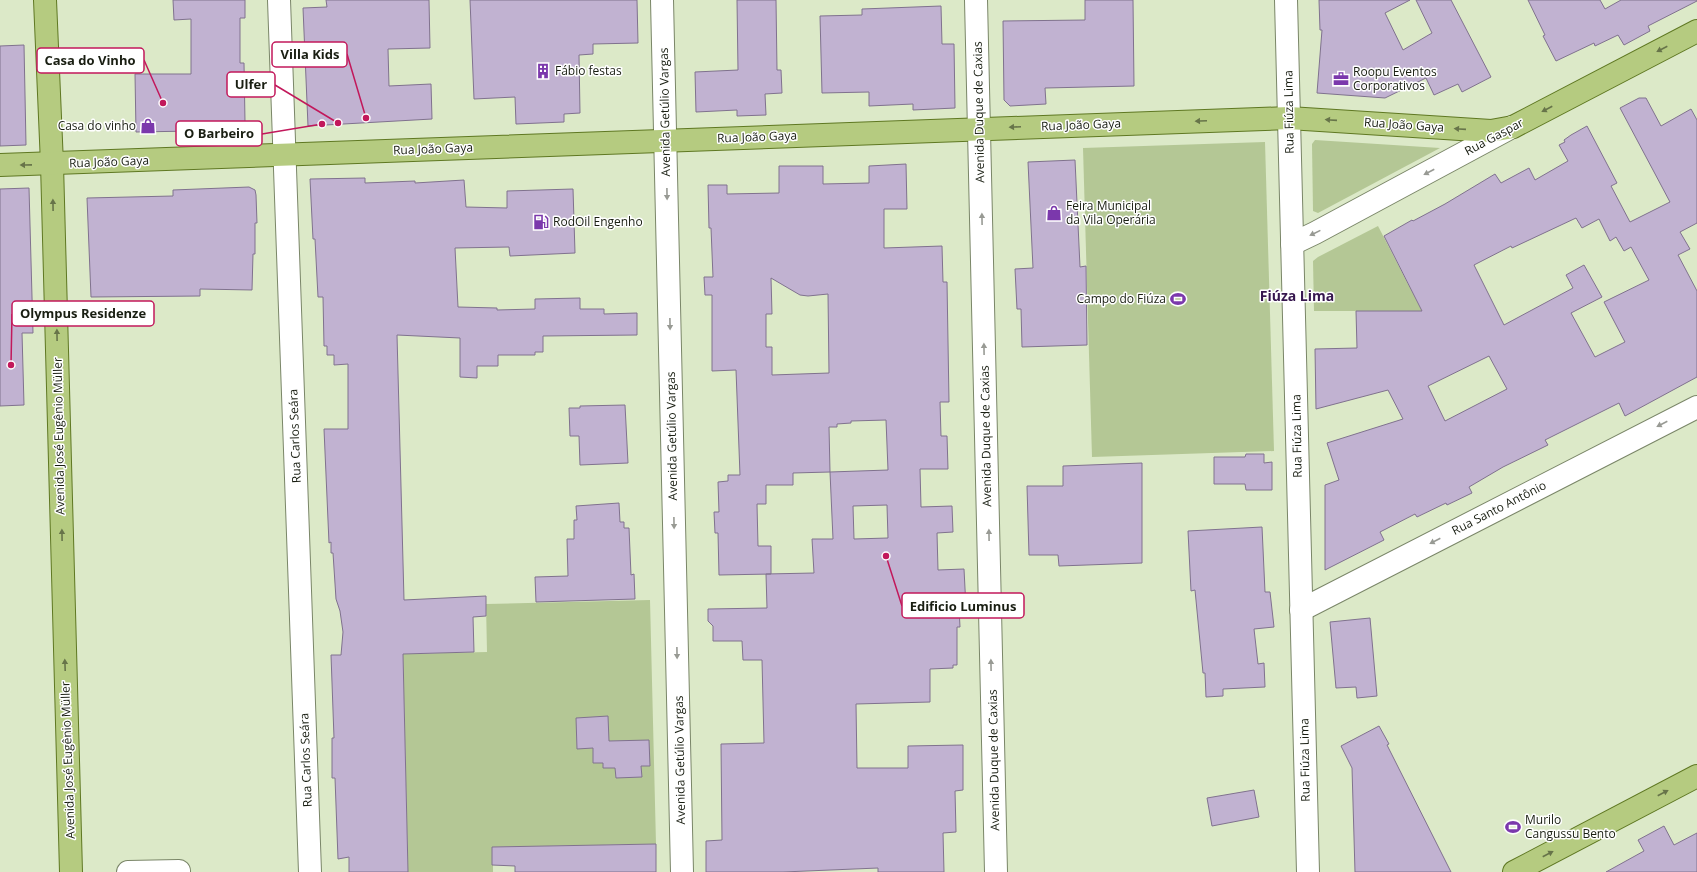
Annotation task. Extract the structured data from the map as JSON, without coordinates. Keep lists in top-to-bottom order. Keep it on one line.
{"streets":{"main road":["Rua João Gaya","Rua Gaspar","Avenida José Eugênio Müller"],"street":["Avenida Getúlio Vargas","Avenida Duque de Caxias","Rua Fiúza Lima","Rua Carlos Seára","Rua Santo Antônio"]},"crossings":[["Avenida Getúlio Vargas","Rua João Gaya"],["Avenida Duque de Caxias","Rua João Gaya"],["Rua Fiúza Lima","Rua João Gaya"],["Rua Fiúza Lima","Rua Gaspar"],["Rua Fiúza Lima","Rua Santo Antônio"],["Rua João Gaya","Rua Gaspar"],["Rua João Gaya","Avenida José Eugênio Müller"],["Rua João Gaya","Rua Carlos Seára"]],"one_way":["Avenida Getúlio Vargas","Avenida Duque de Caxias","Rua João Gaya","Rua Gaspar","Avenida José Eugênio Müller","Rua Santo Antônio"],"districts":["Fiúza Lima"],"places":{"building":["Fábio festas"],"office":["Roopu Eventos Corporativos"],"other":["Casa do Vinho","Villa Kids","Ulfer","O Barbeiro","Olympus Residenze","Edificio Luminus"],"shop":["Casa do vinho","Feira Municipal da Vila Operária"],"fuel station":["RodOil Engenho"],"sports":["Campo do Fiúza","Murilo Cangussu Bento"]}}
